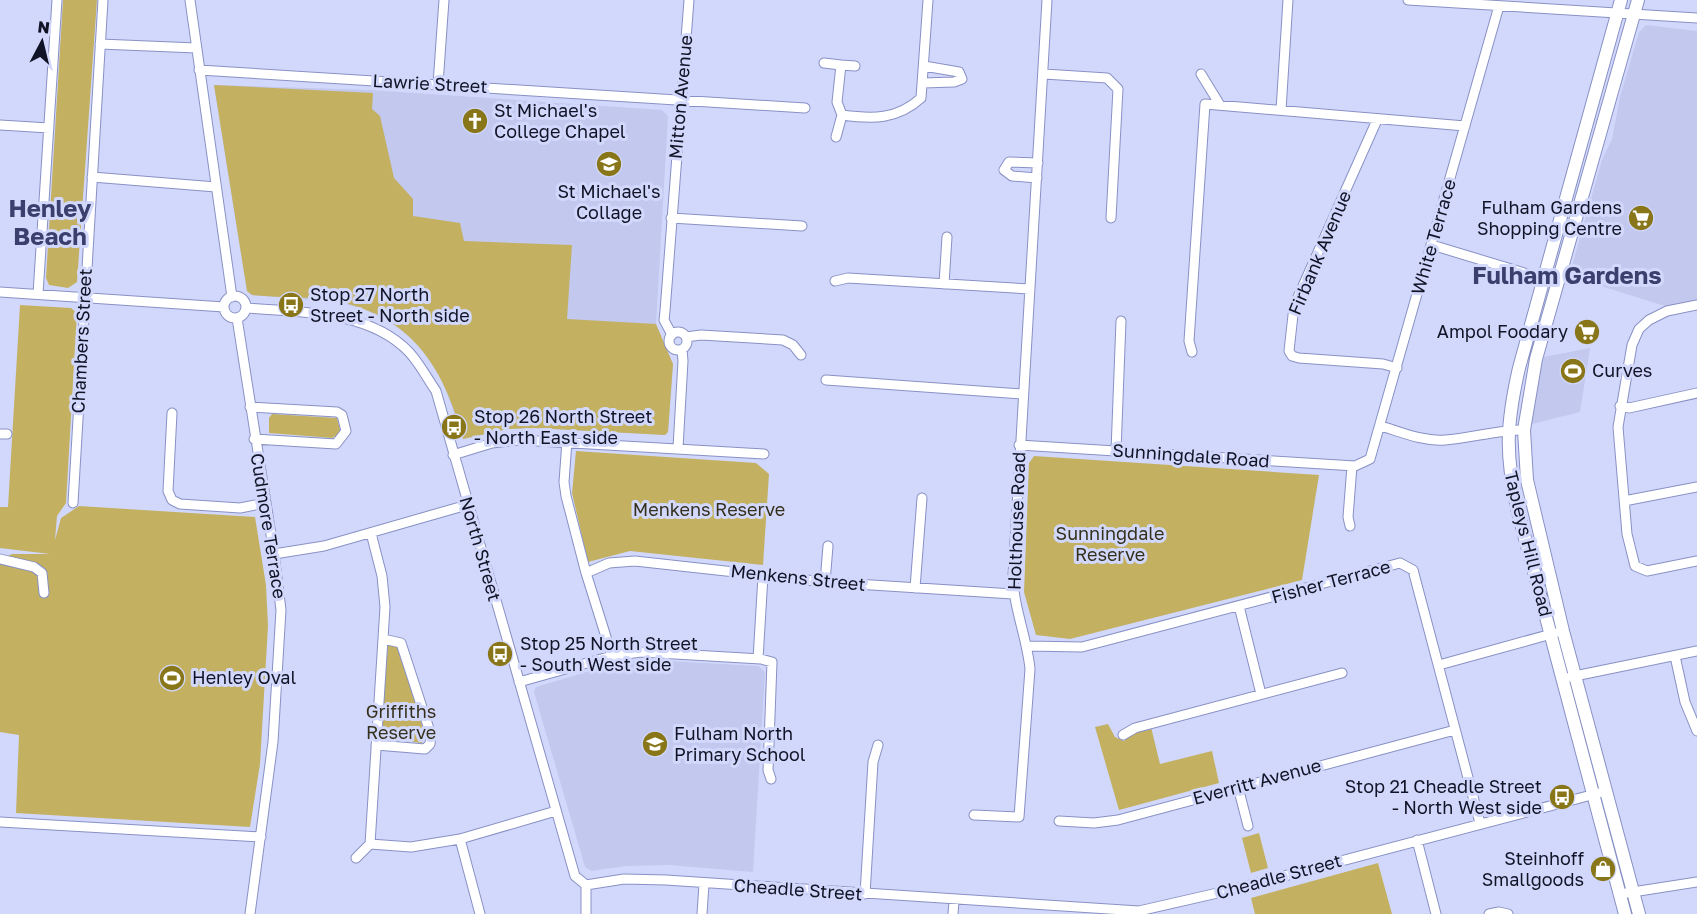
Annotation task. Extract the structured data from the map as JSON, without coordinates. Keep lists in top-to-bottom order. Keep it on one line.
{"streets":{"main road":["Tapleys Hill Road"],"street":["Lawrie Street","Mitton Avenue","White Terrace","Firbank Avenue","Chambers Street","Sunningdale Road","Holthouse Road","Cudmore Terrace","North Street","Menkens Street","Fisher Terrace","Everritt Avenue","Cheadle Street"]},"crossings":[["Lawrie Street","Mitton Avenue"],["White Terrace","Firbank Avenue"],["White Terrace","Sunningdale Road"],["Sunningdale Road","Holthouse Road"],["Holthouse Road","Menkens Street"],["Holthouse Road","Fisher Terrace"],["Cudmore Terrace","North Street"],["Tapleys Hill Road","Cheadle Street"],["North Street","Cheadle Street"],["Fisher Terrace","Everritt Avenue"],["Fisher Terrace","Cheadle Street"]],"districts":["Henley Beach","Fulham Gardens"],"parks":["Menkens Reserve","Sunningdale Reserve","Griffiths Reserve"],"places":{"church":["St Michael's College Chapel"],"school or university":["St Michael's Collage","Fulham North Primary School"],"supermarket":["Fulham Gardens Shopping Centre","Ampol Foodary"],"bus stop":["Stop 27 North Street - North side","Stop 26 North Street - North East side","Stop 25 North Street - South West side","Stop 21 Cheadle Street - North West side"],"sports":["Curves","Henley Oval"],"shop":["Steinhoff Smallgoods"]},"north":"top"}
